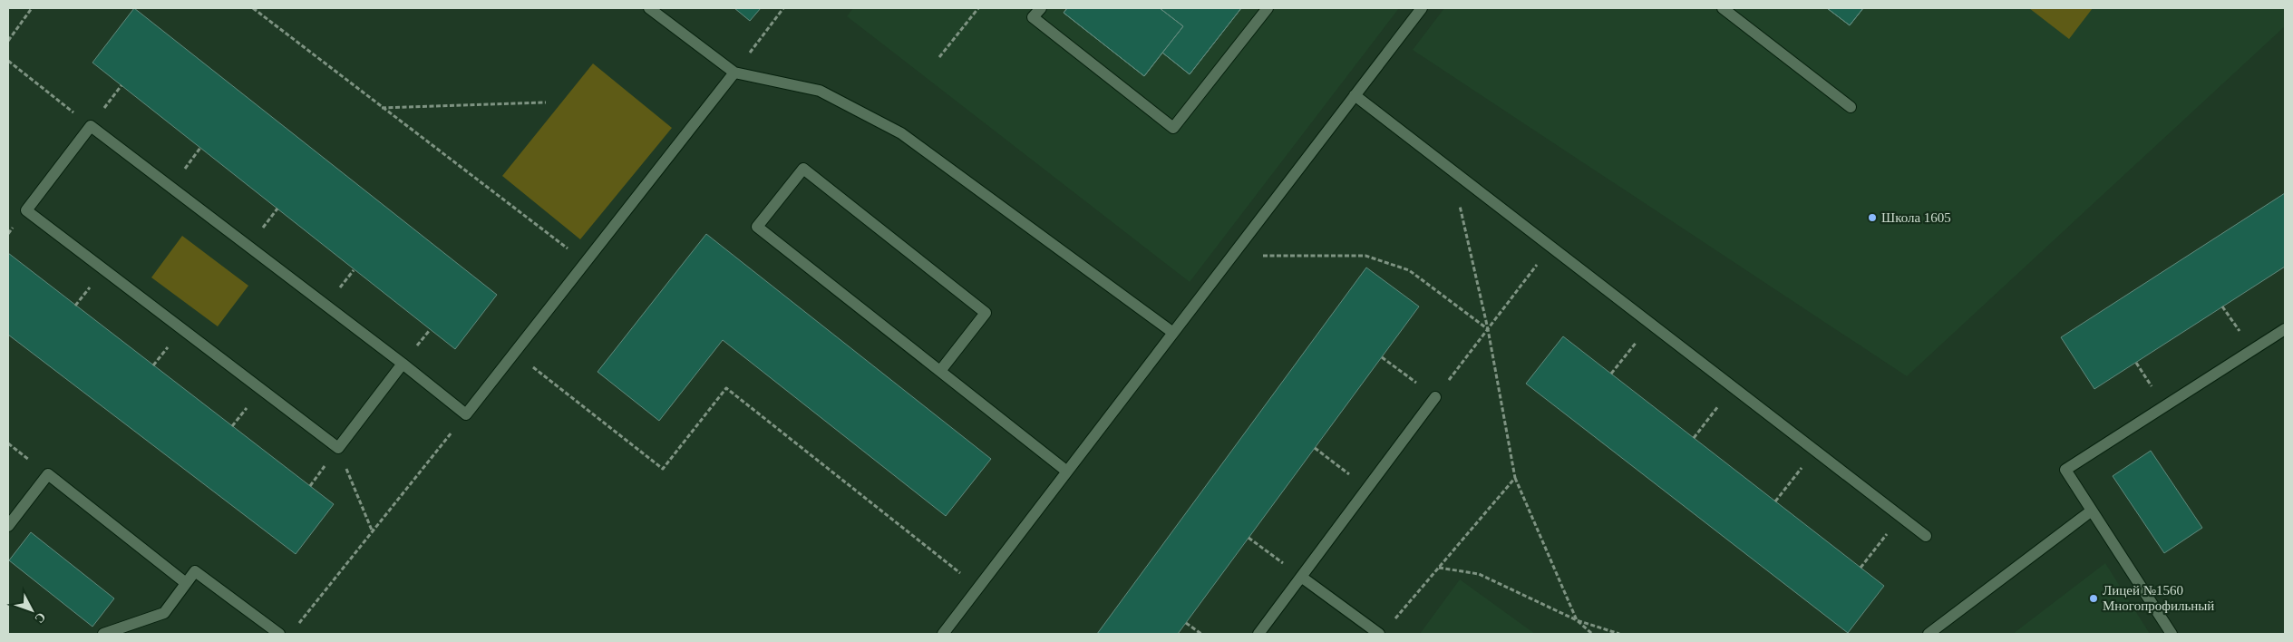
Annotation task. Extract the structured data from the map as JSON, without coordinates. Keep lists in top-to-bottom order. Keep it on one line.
{"places":["Школа 1605","Лицей №1560 Многопрофильный"],"north":"bottom right"}
